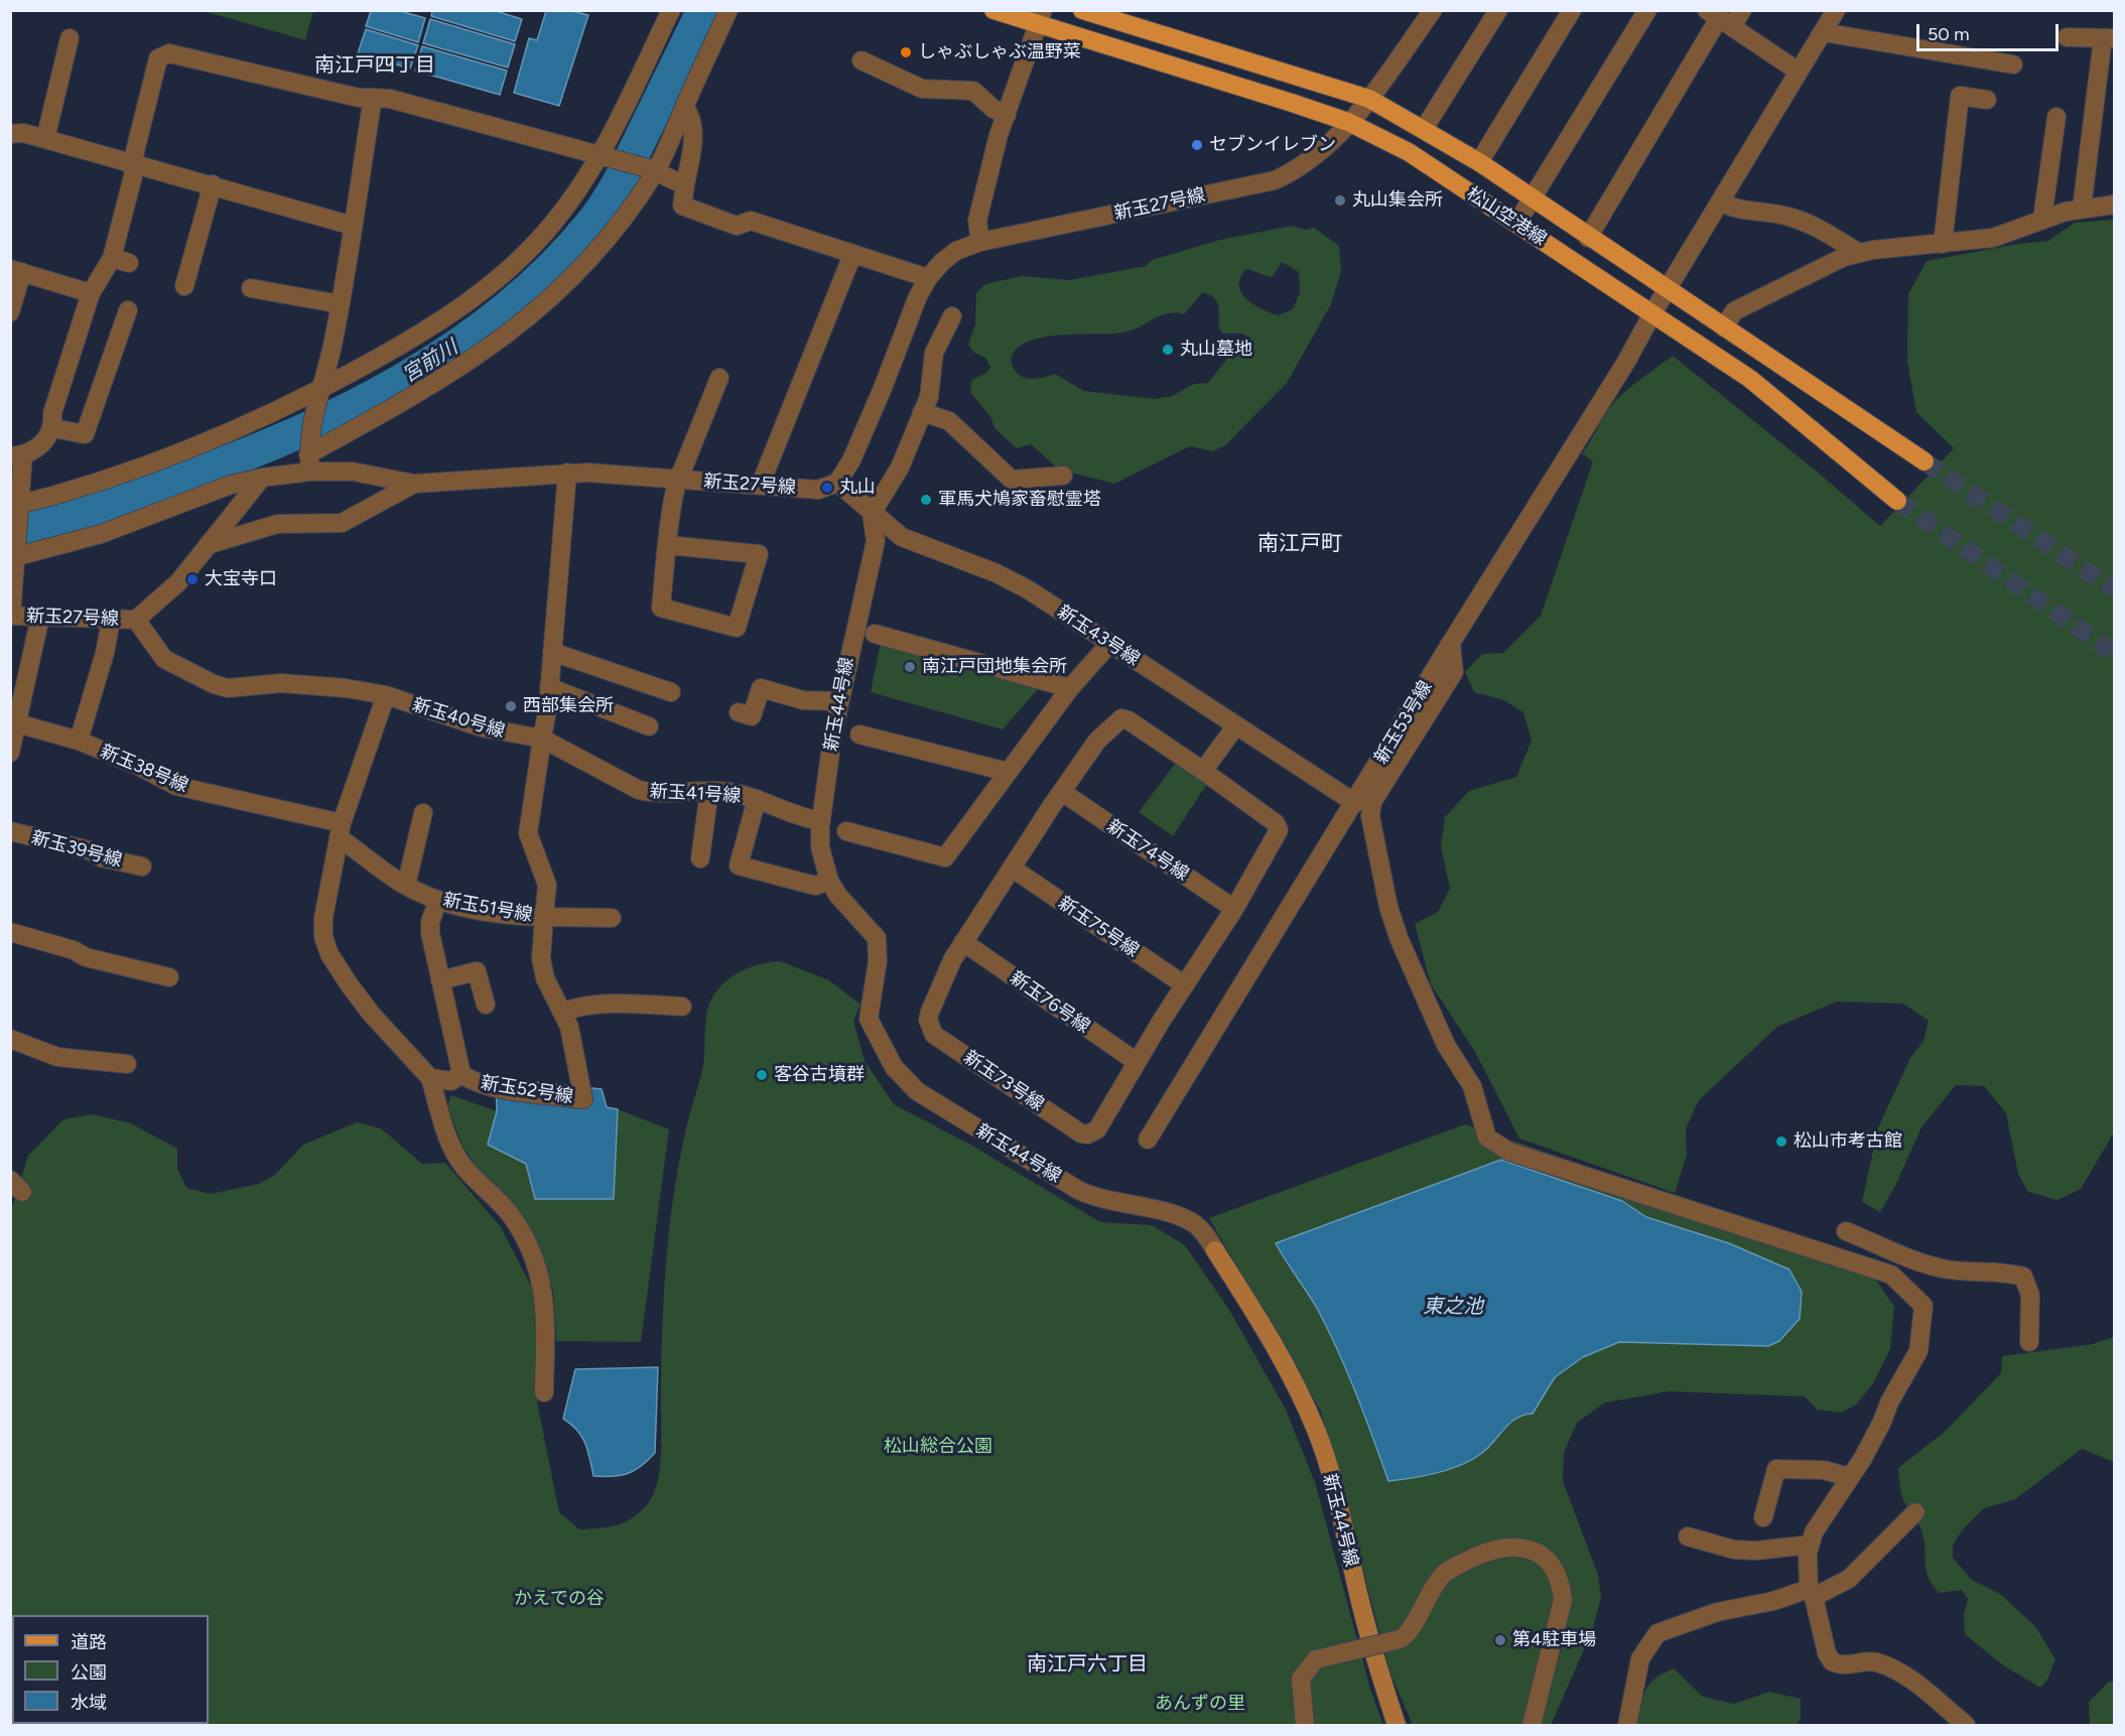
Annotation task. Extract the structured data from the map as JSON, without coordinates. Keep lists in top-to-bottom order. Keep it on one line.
{"streets":{"main road":["松山空港線"],"street":["新玉27号線","新玉43号線","新玉44号線","新玉40号線","新玉53号線","新玉38号線","新玉41号線","新玉39号線","新玉74号線","新玉51号線","新玉75号線","新玉76号線","新玉73号線","新玉52号線"]},"crossings":[["新玉27号線","松山空港線"],["新玉27号線","新玉43号線"],["新玉27号線","新玉40号線"],["松山空港線","新玉53号線"],["新玉43号線","新玉44号線"],["新玉43号線","新玉53号線"],["新玉44号線","新玉41号線"],["新玉40号線","新玉41号線"],["新玉40号線","新玉51号線"],["新玉38号線","新玉51号線"],["新玉41号線","新玉51号線"],["新玉74号線","新玉73号線"],["新玉51号線","新玉52号線"],["新玉75号線","新玉73号線"],["新玉76号線","新玉73号線"]],"districts":["南江戸四丁目","南江戸町","南江戸六丁目"],"water":["宮前川","東之池"],"parks":["松山総合公園","かえでの谷","あんずの里"],"places":["しゃぶしゃぶ温野菜","セブンイレブン","丸山集会所","丸山墓地","丸山","軍馬犬鳩家畜慰霊塔","大宝寺口","南江戸団地集会所","西部集会所","客谷古墳群","松山市考古館","第4駐車場"],"legend":["道路","公園","水域"],"scale_bar":"50 m"}
